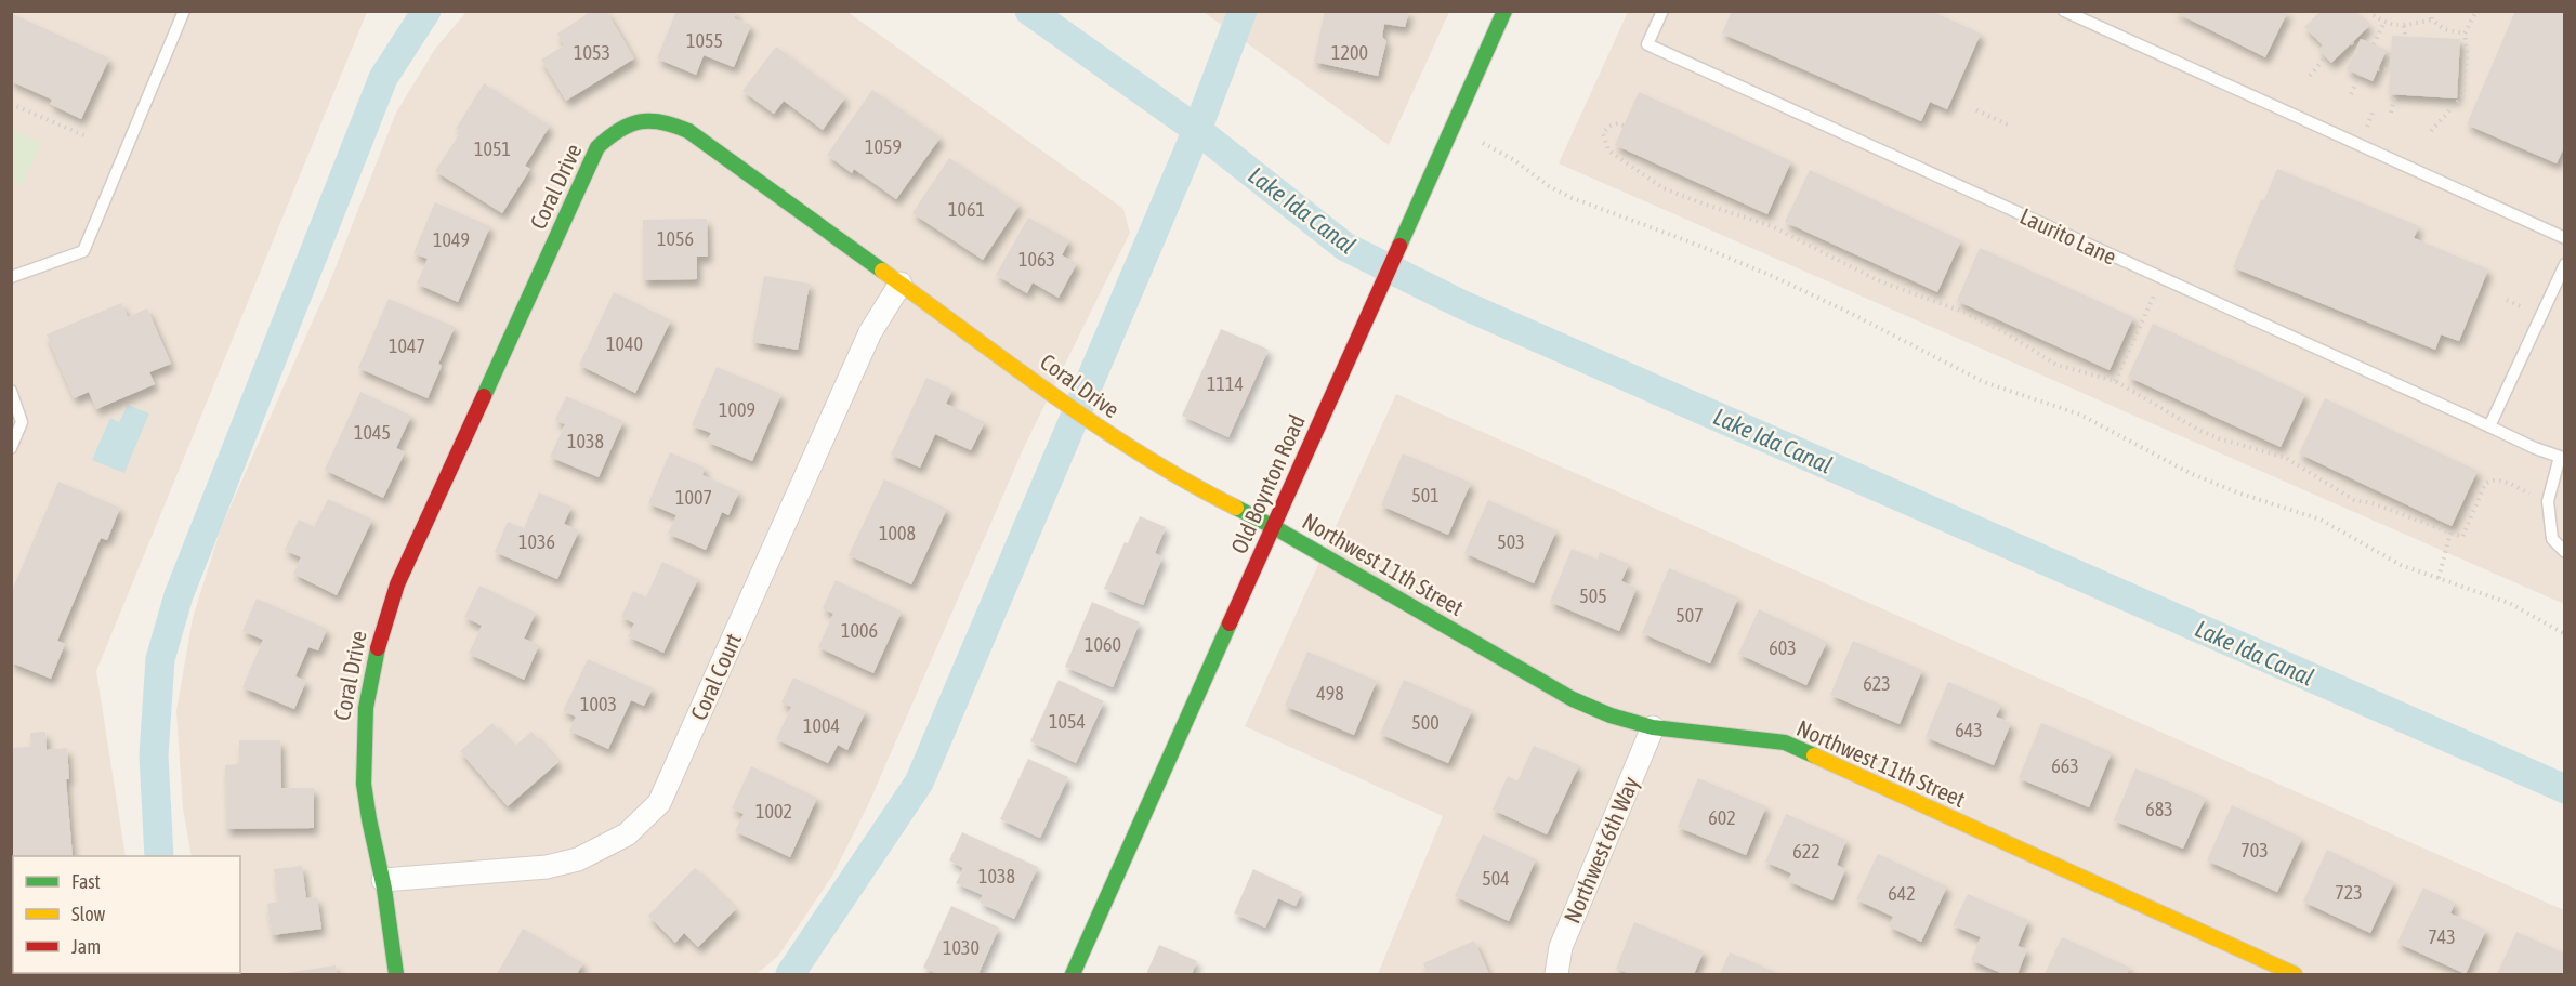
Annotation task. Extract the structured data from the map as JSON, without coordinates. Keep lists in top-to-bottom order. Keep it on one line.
{"streets":{"street":["Coral Drive","Old Boynton Road","Northwest 11th Street","Coral Court","Northwest 6th Way"],"lane":["Laurito Lane"]},"crossings":[["Coral Drive","Old Boynton Road"],["Coral Drive","Northwest 11th Street"],["Coral Drive","Coral Court"],["Old Boynton Road","Northwest 11th Street"],["Northwest 11th Street","Northwest 6th Way"]],"water":["Lake Ida Canal"],"house_numbers":["1055","1053","1200","1059","1051","1061","1056","1049","1063","1040","1047","1114","1009","1045","1038","501","1007","1008","1036","503","505","507","1006","1060","603","623","498","1003","1054","500","1004","643","663","683","1002","602","703","622","1038","504","723","642","743","1030"],"legend":["Fast","Slow","Jam"]}
